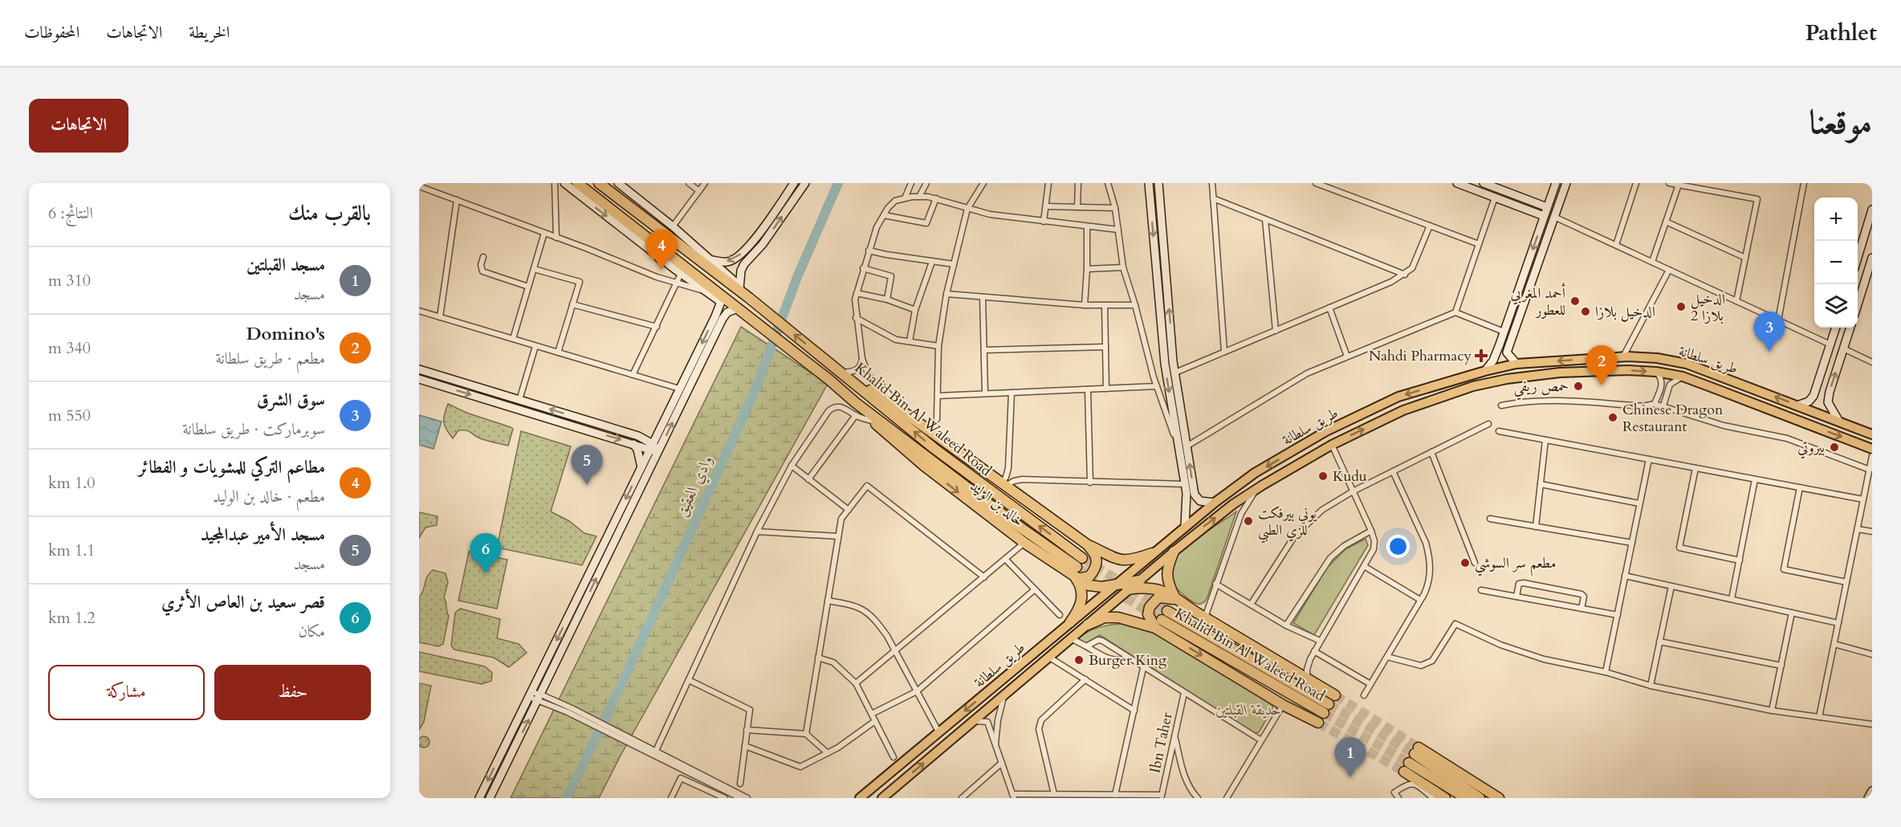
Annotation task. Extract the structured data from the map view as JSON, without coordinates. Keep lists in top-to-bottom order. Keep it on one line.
{"streets":{"highway":["Khalid Bin Al Waleed Road","خالد بن الوليد"],"main road":["طريق سلطانة"],"street":["Ibn Taher"]},"crossings":[["طريق سلطانة","خالد بن الوليد"],["Khalid Bin Al Waleed Road","خالد بن الوليد"]],"water":["وادي العقيق"],"parks":["حدیقة القبلتین"],"places":{"other":["أحمد المغربي للعطور","الدخیل بلازا 2","الدخیل بلازا","حمص ريفي","Chinese Dragon Restaurant","بيروتي","Kudu","يوني بيرفكت للزي الطبي","مطعم سر السوشي","Burger King"],"health":["Nahdi Pharmacy"]},"page":{"header":"Pathlet","nav":["الخريطة","الاتجاهات","المحفوظات"],"title":"موقعنا","buttons":["الاتجاهات",["حفظ","مشاركة"]],"heading":["بالقرب منك","النتائج: 6"],"map_buttons":["+","−"],"pins":["4","3","2","5","6","1"],"list":[{"mark":"1","name":"مسجد القبلتين","note":"مسجد","value":"310 m"},{"mark":"2","name":"Domino's","note":"مطعم · طريق سلطانة","value":"340 m"},{"mark":"3","name":"سوق الشرق","note":"سوبرماركت · طريق سلطانة","value":"550 m"},{"mark":"4","name":"مطاعم التركي للمشويات و الفطائر","note":"مطعم · خالد بن الوليد","value":"1.0 km"},{"mark":"5","name":"مسجد الأمير عبدالمجيد","note":"مسجد","value":"1.1 km"},{"mark":"6","name":"قصر سعيد بن العاص الأثري","note":"مكان","value":"1.2 km"}]}}
